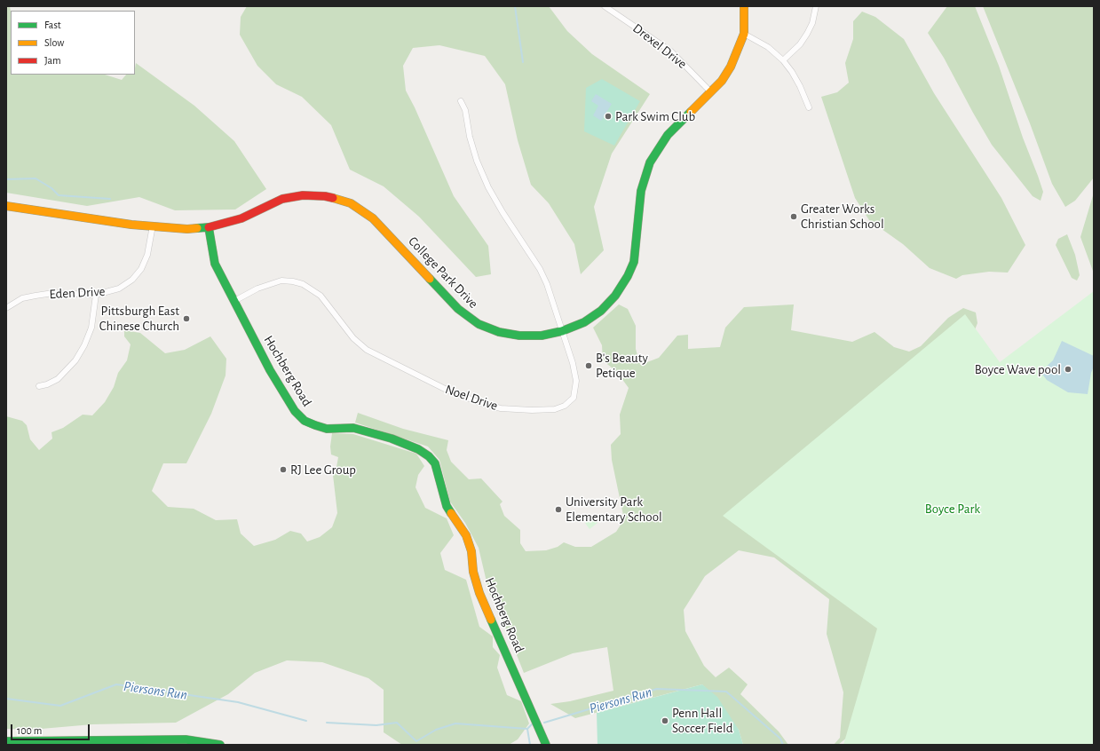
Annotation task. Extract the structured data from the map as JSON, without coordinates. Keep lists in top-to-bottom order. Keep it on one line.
{"streets":{"street":["Drexel Drive","College Park Drive","Eden Drive","Hochberg Road","Noel Drive"]},"crossings":[["Drexel Drive","College Park Drive"],["College Park Drive","Hochberg Road"],["College Park Drive","Noel Drive"],["Hochberg Road","Noel Drive"]],"water":["Piersons Run"],"parks":["Boyce Park"],"places":["Park Swim Club","Greater Works Christian School","Pittsburgh East Chinese Church","B's Beauty Petique","Boyce Wave pool","RJ Lee Group","University Park Elementary School","Penn Hall Soccer Field"],"legend":["Fast","Slow","Jam"],"scale_bar":"100 m"}
